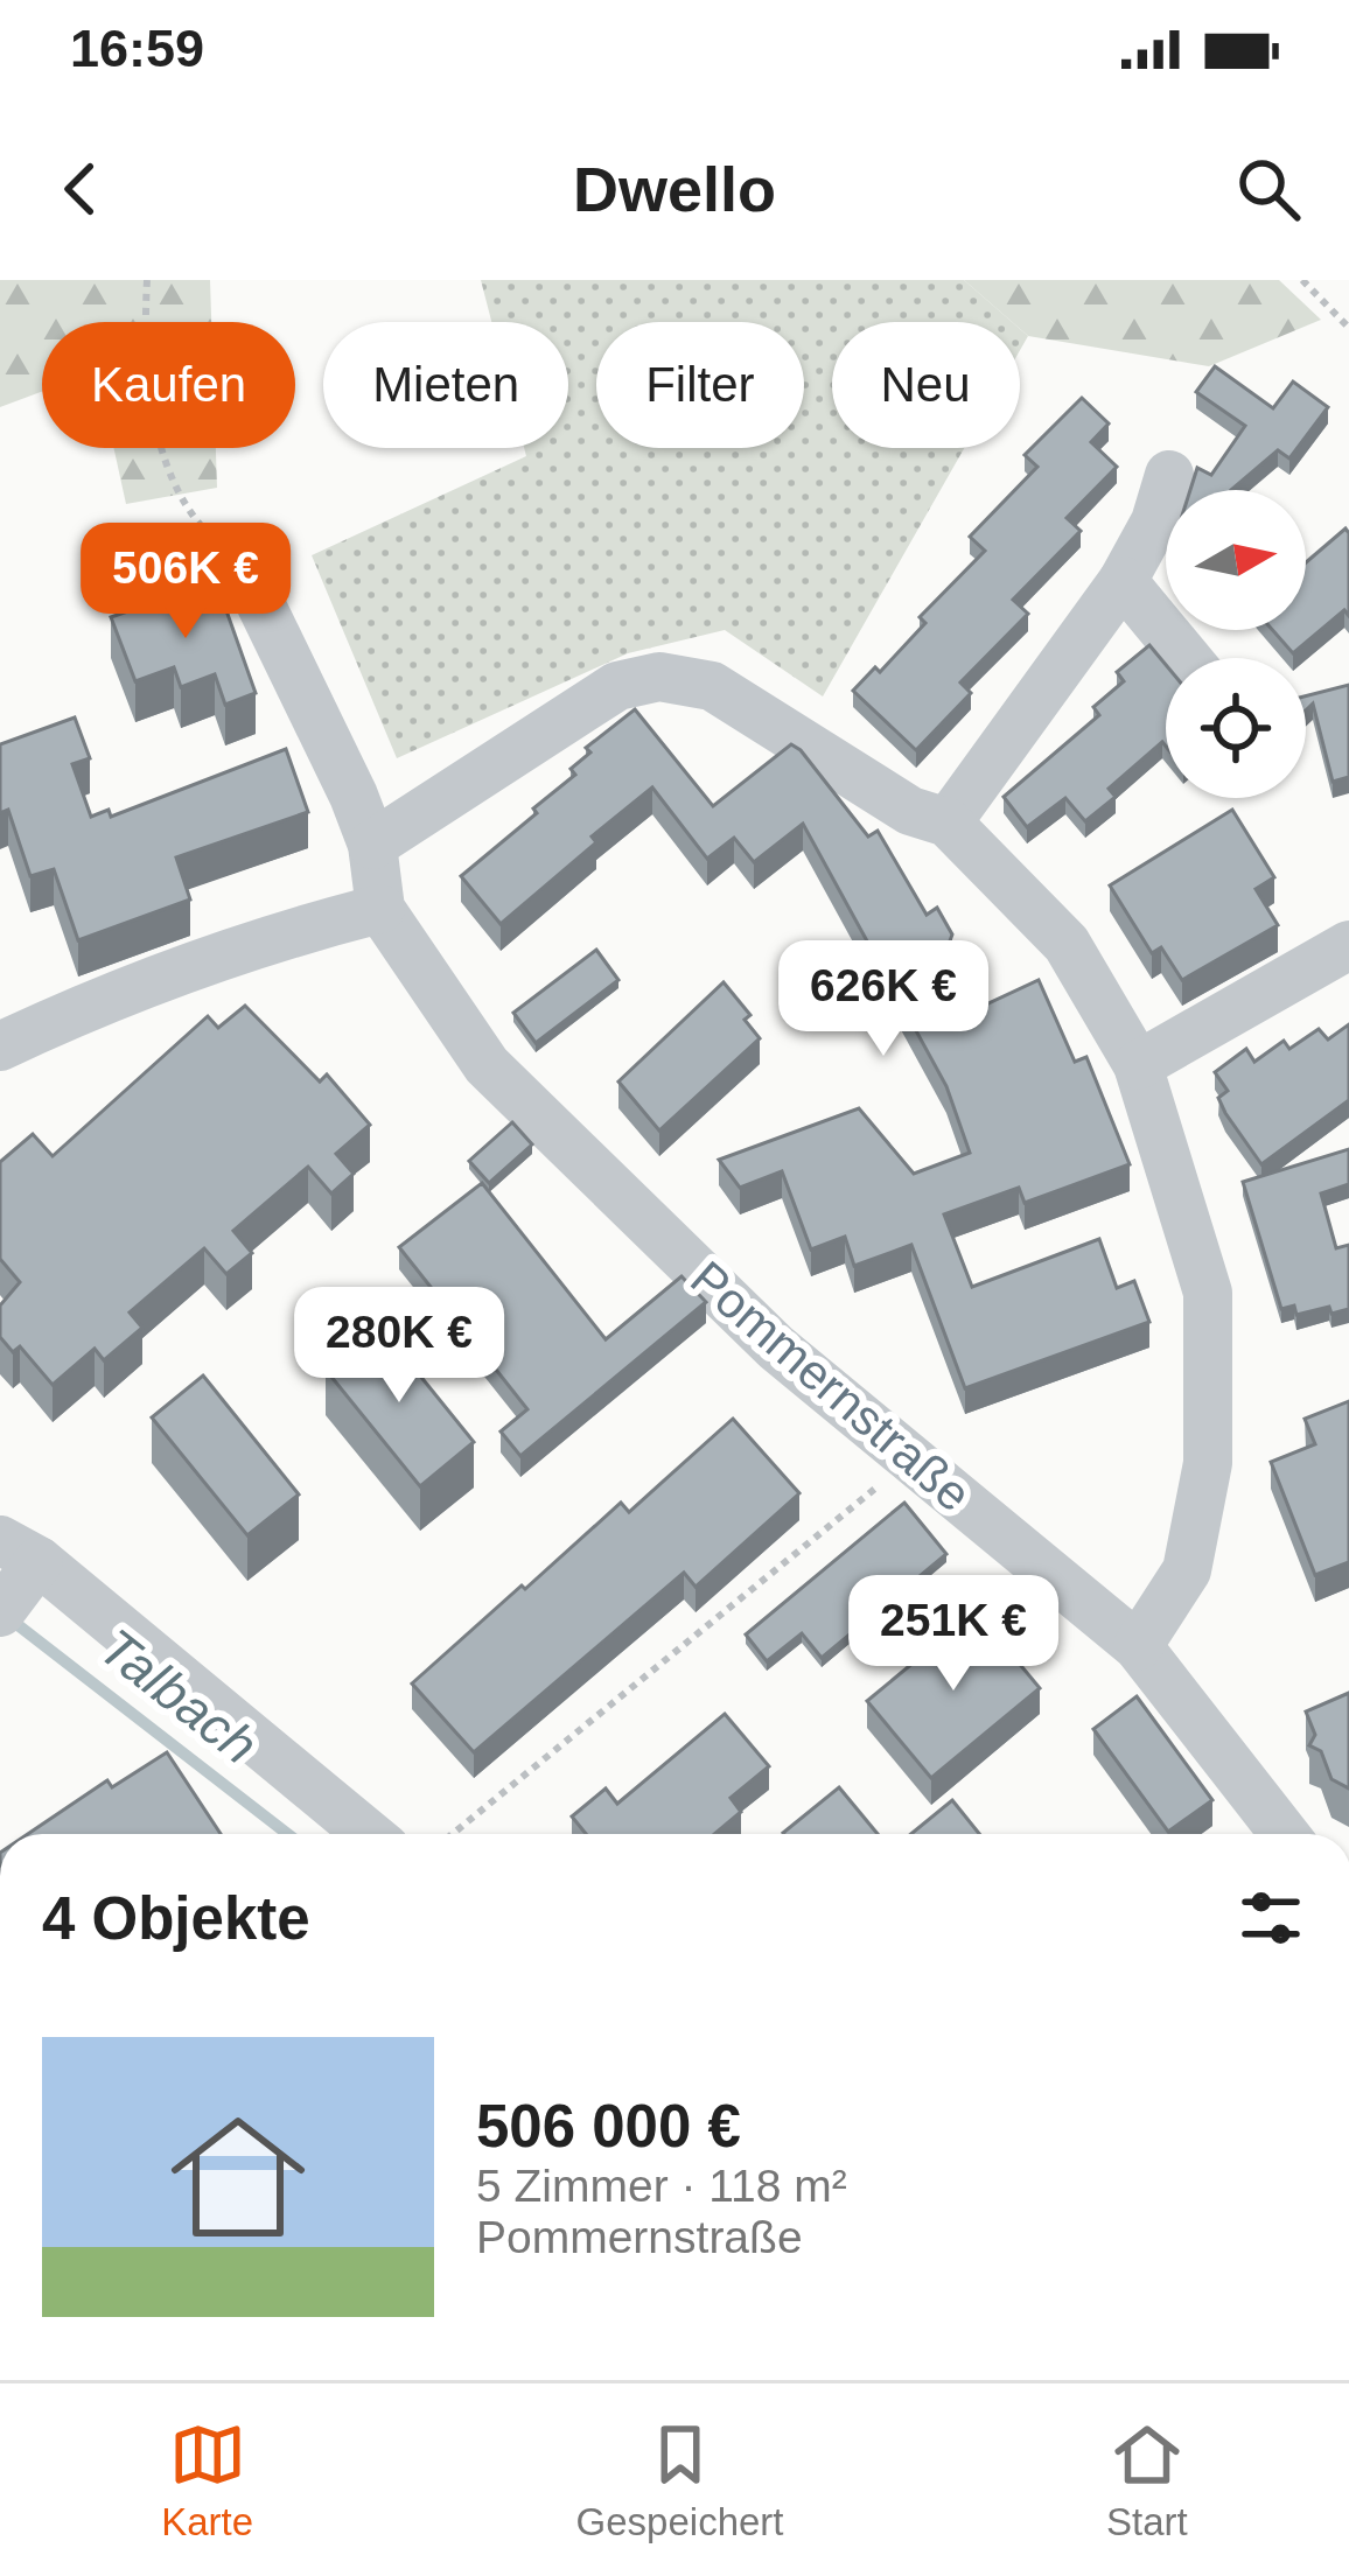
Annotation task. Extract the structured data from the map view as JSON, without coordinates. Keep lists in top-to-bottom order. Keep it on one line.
{"streets":{"street":["Pommernstraße"]},"water":["Talbach"],"north":"right","page":{"status":"16:59","header":"Dwello","chip":["Kaufen","Mieten","Filter","Neu"],"price":["506K €","626K €","280K €","251K €"],"heading":"4 Objekte","list":[{"name":"506 000 €","note":"5 Zimmer · 118 m² · Pommernstraße"}],"tabs":["Karte","Gespeichert","Start"]}}
